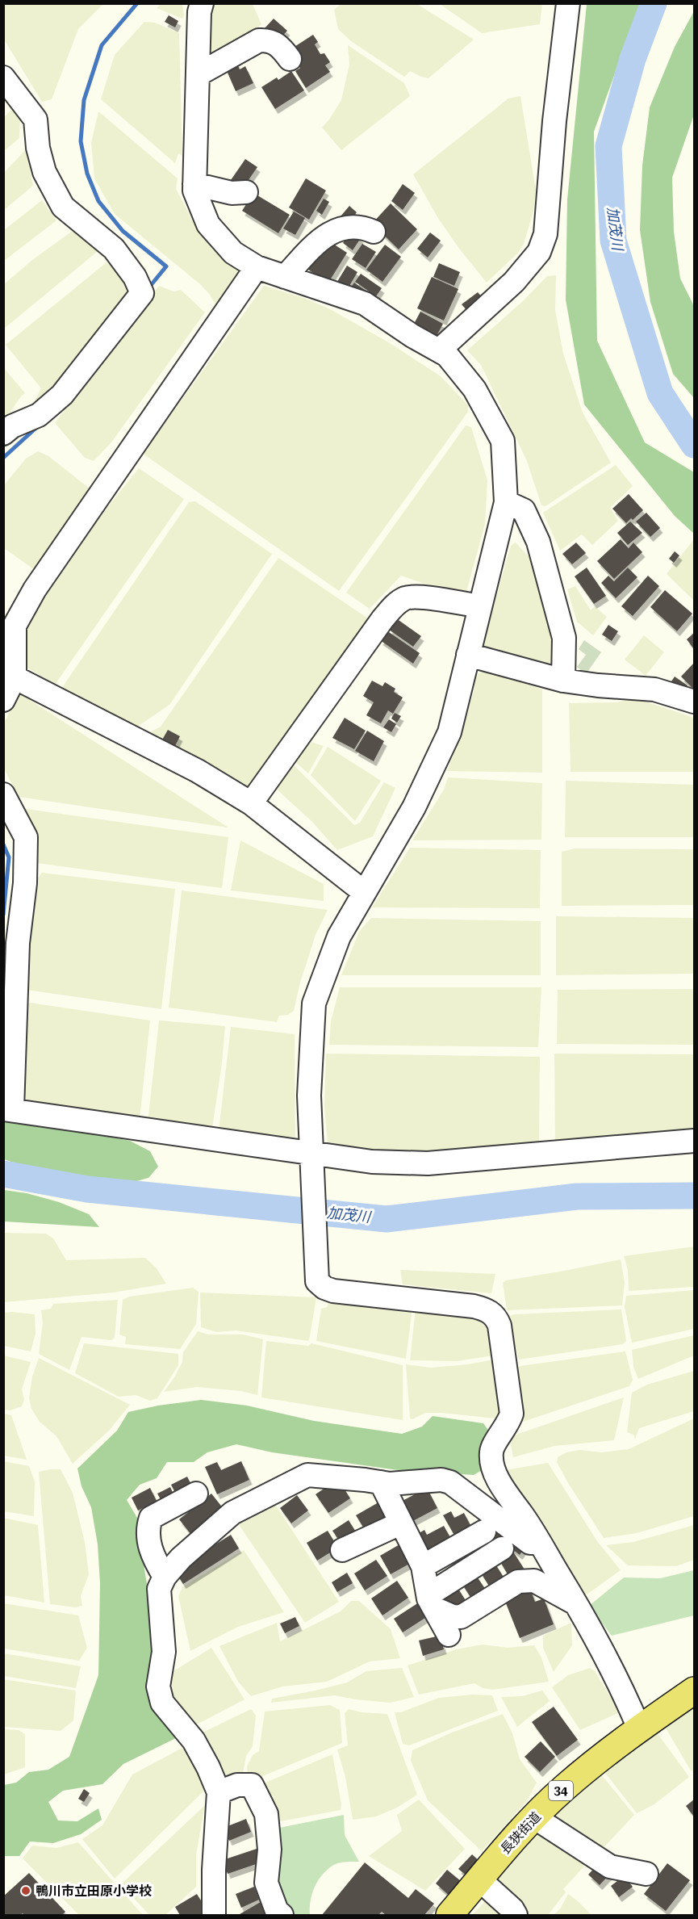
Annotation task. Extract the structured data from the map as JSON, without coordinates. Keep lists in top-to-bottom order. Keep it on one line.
{"streets":{"main road":["34","長狭街道"]},"water":["加茂川"],"places":["鴨川市立田原小学校"]}
